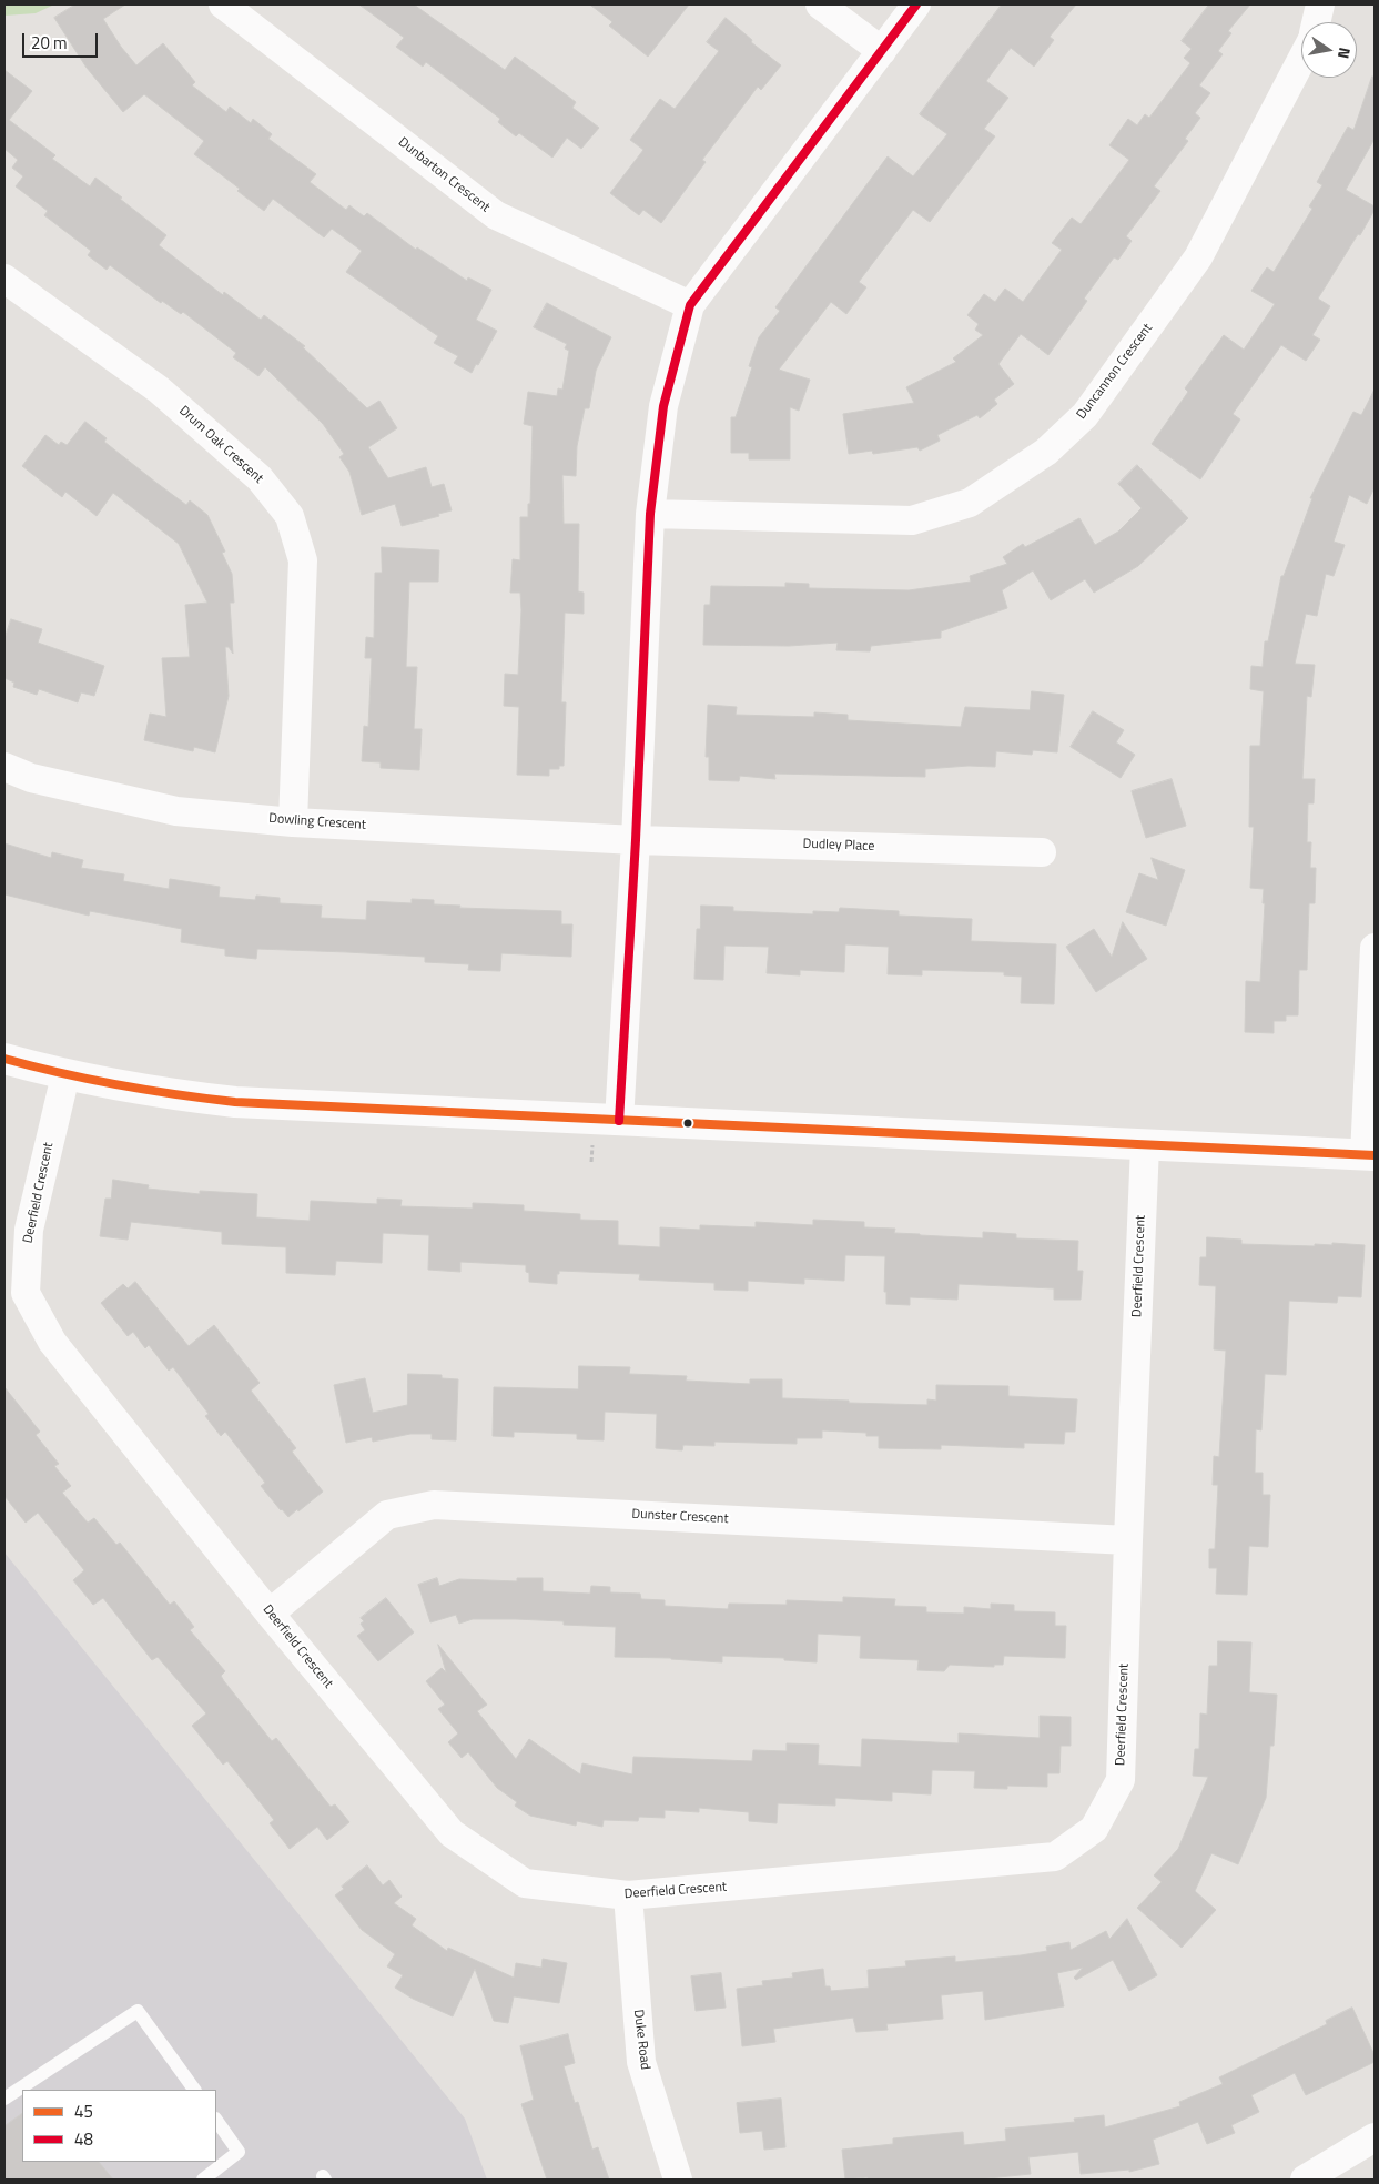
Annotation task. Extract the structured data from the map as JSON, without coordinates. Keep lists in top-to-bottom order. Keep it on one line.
{"streets":{"street":["Dunbarton Crescent","Duncannon Crescent","Drum Oak Crescent","Dowling Crescent","Dudley Place","Deerfield Crescent","Dunster Crescent","Duke Road"]},"crossings":[["Drum Oak Crescent","Dowling Crescent"],["Dowling Crescent","Dudley Place"],["Deerfield Crescent","Dunster Crescent"],["Deerfield Crescent","Duke Road"]],"lines":["transit line 48","transit line 45"],"legend":["45","48"],"scale_bar":"20 m","north":"right"}
